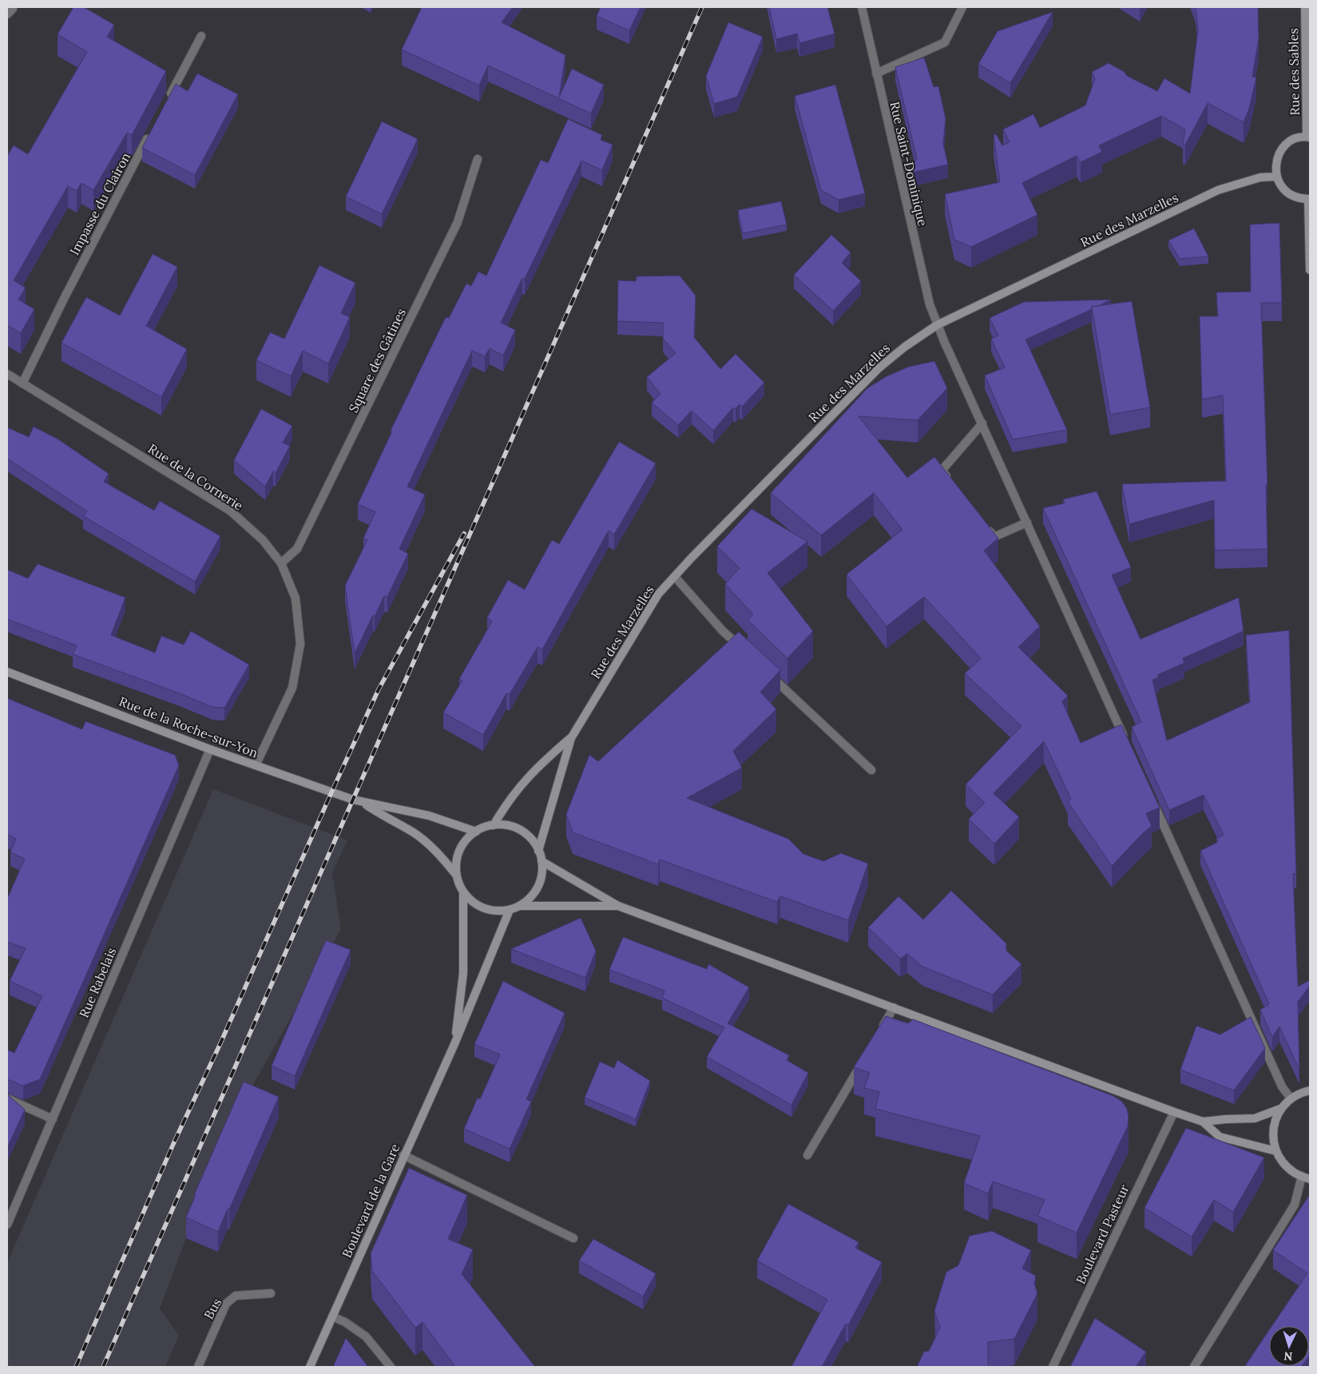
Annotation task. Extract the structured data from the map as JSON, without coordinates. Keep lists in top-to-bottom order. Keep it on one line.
{"streets":{"main road":["Rue des Sables","Rue des Marzelles","Rue de la Roche-sur-Yon","Boulevard de la Gare"],"street":["Rue Saint-Dominique","Impasse du Clairon","Square des Gâtines","Rue de la Cornerie","Rue Rabelais","Boulevard Pasteur","Bus"]},"crossings":[["Rue Saint-Dominique","Rue des Marzelles"],["Impasse du Clairon","Rue de la Cornerie"],["Rue des Marzelles","Rue de la Roche-sur-Yon"],["Rue des Marzelles","Boulevard de la Gare"],["Square des Gâtines","Rue de la Cornerie"],["Rue de la Cornerie","Rue de la Roche-sur-Yon"],["Rue de la Roche-sur-Yon","Rue Rabelais"],["Rue de la Roche-sur-Yon","Boulevard de la Gare"]],"north":"bottom"}
